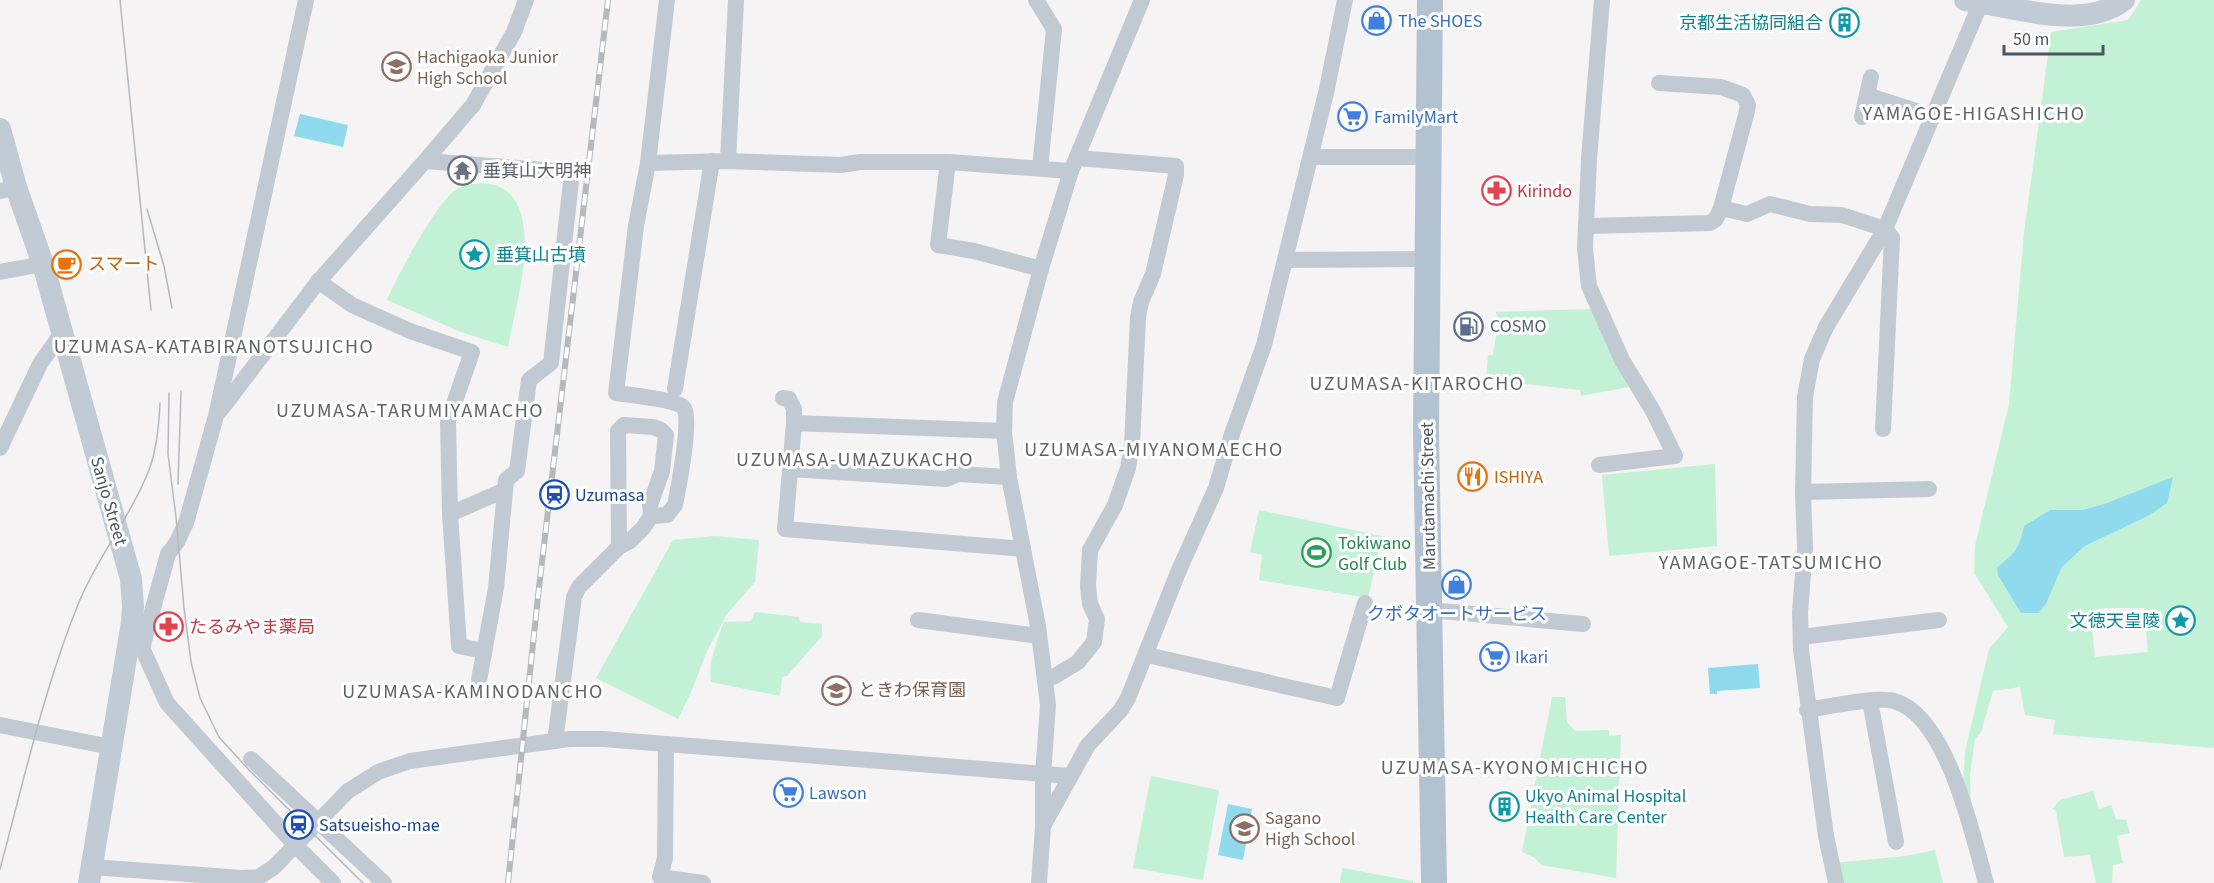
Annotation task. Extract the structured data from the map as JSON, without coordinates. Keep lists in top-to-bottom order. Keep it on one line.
{"streets":{"main road":["Marutamachi Street","Sanjo Street"]},"districts":["YAMAGOE-HIGASHICHO","UZUMASA-KATABIRANOTSUJICHO","UZUMASA-KITAROCHO","UZUMASA-TARUMIYAMACHO","UZUMASA-MIYANOMAECHO","UZUMASA-UMAZUKACHO","YAMAGOE-TATSUMICHO","UZUMASA-KAMINODANCHO","UZUMASA-KYONOMICHICHO"],"places":{"shop":["The SHOES","クボタオートサービス"],"building":["京都生活協同組合","Ukyo Animal Hospital Health Care Center"],"school or university":["Hachigaoka Junior High School","ときわ保育園","Sagano High School"],"supermarket":["FamilyMart","Ikari","Lawson"],"temple":["垂箕山大明神"],"pharmacy":["Kirindo","たるみやま薬局"],"place":["垂箕山古墳","文徳天皇陵"],"cafe":["スマート"],"fuel station":["COSMO"],"restaurant":["ISHIYA"],"station":["Uzumasa","Satsueisho-mae"],"sports":["Tokiwano Golf Club"]},"scale_bar":"50 m"}
